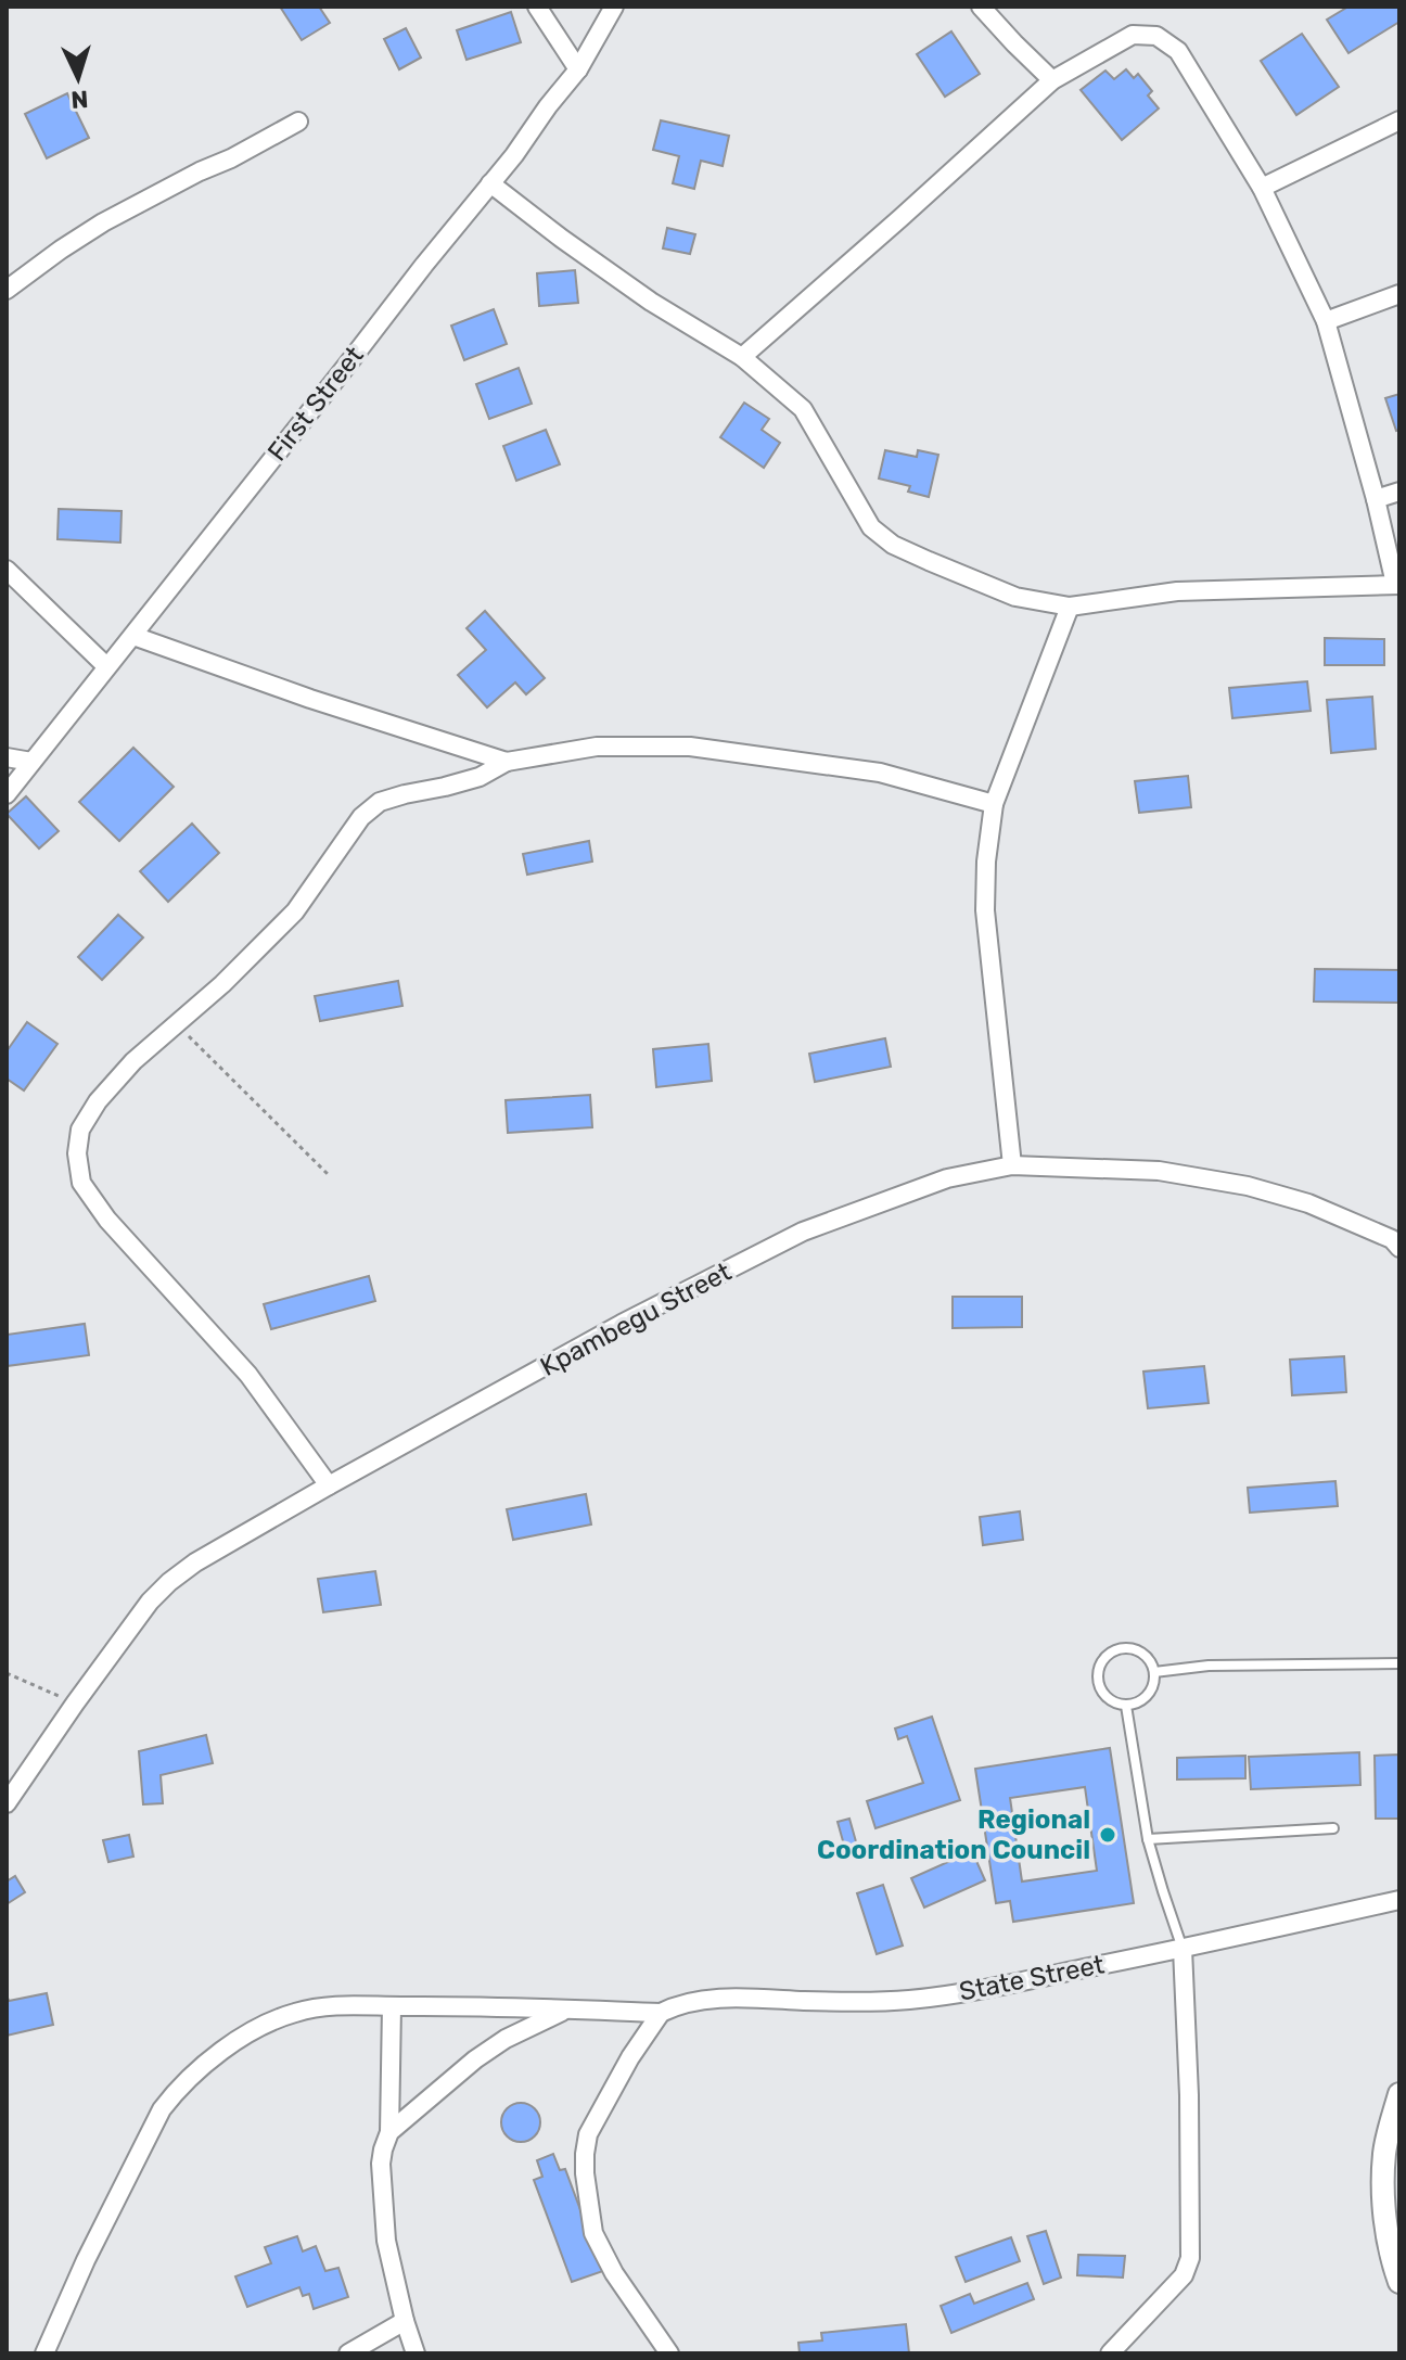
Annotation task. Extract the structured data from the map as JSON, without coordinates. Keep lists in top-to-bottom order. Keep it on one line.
{"streets":{"street":["First Street","Kpambegu Street","State Street"]},"places":["Regional Coordination Council"],"north":"bottom"}
